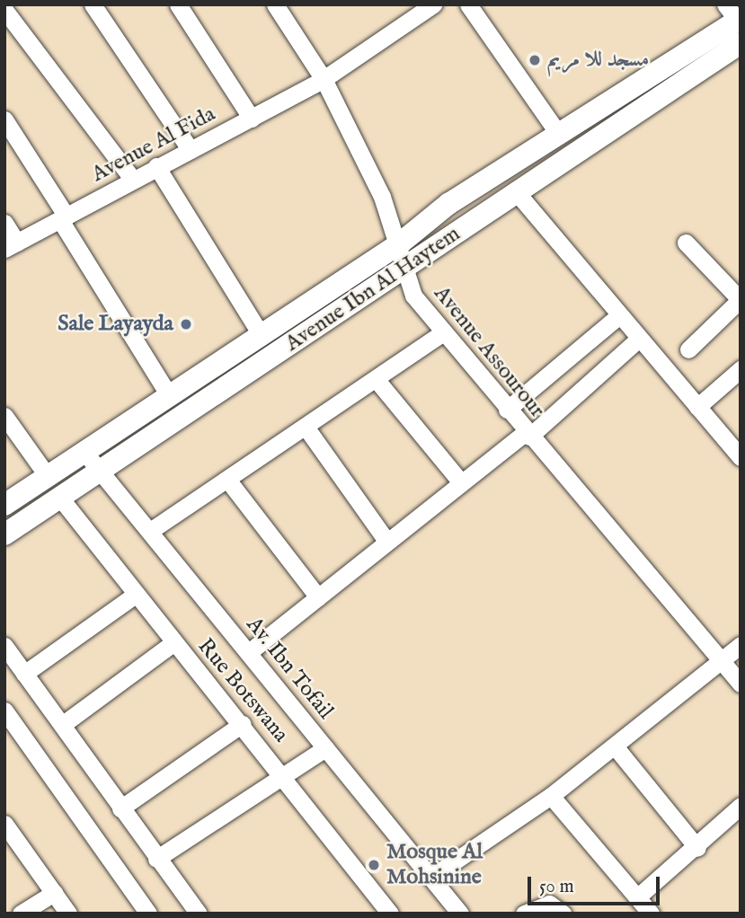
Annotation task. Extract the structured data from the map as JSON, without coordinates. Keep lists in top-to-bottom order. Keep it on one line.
{"streets":{"street":["Avenue Al Fida","Avenue Ibn Al Haytem","Avenue Assourour","Av. Ibn Tofail","Rue Botswana"]},"crossings":[["Avenue Al Fida","Avenue Assourour"],["Avenue Ibn Al Haytem","Avenue Assourour"],["Avenue Ibn Al Haytem","Av. Ibn Tofail"],["Avenue Ibn Al Haytem","Rue Botswana"]],"places":["مسجد للا مريم","Sale Layayda","Mosque Al Mohsinine"],"scale_bar":"50 m"}
